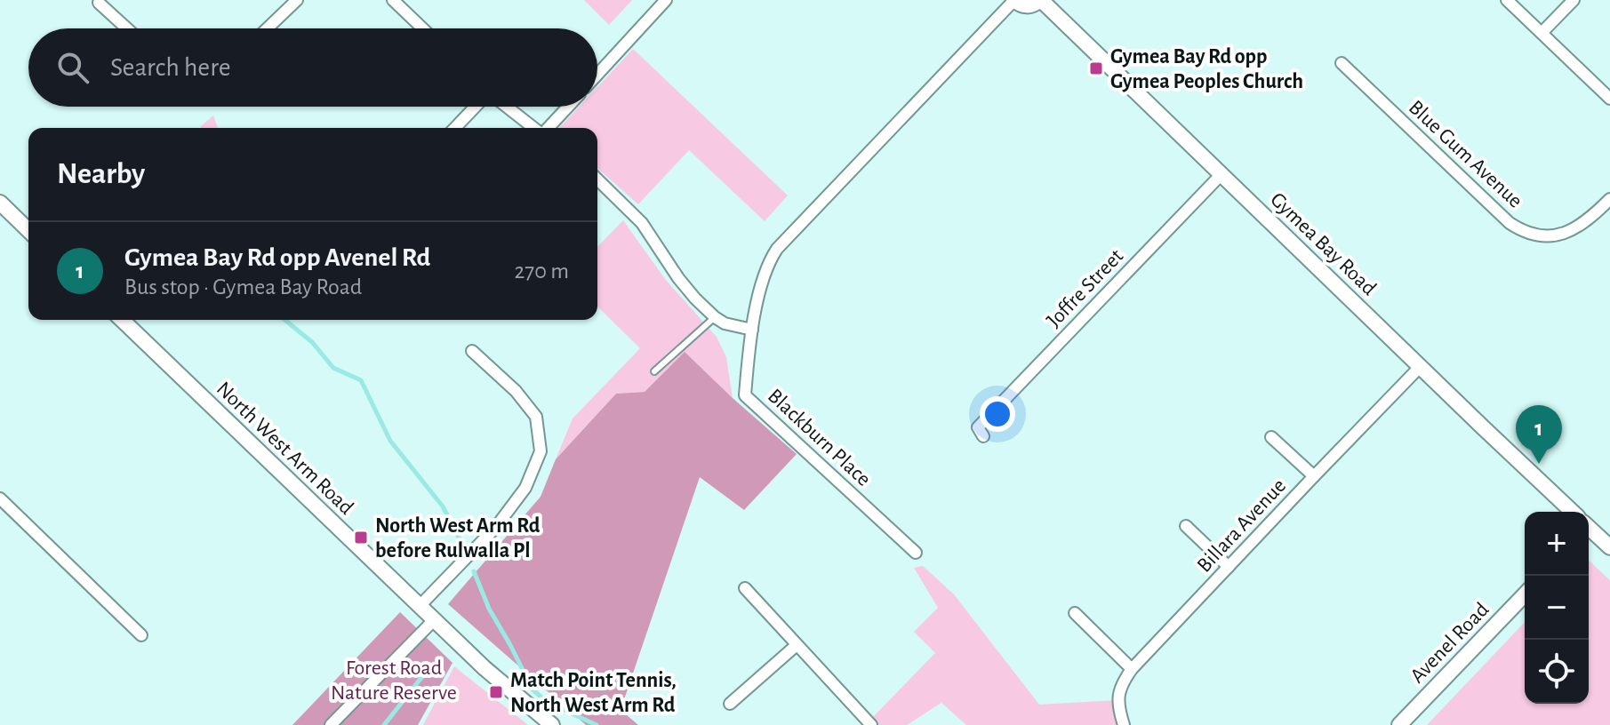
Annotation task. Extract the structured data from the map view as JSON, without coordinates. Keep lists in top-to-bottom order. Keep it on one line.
{"streets":{"street":["Blue Gum Avenue","Gymea Bay Road","Joffre Street","Blackburn Place","North West Arm Road","Billara Avenue","Avenel Road"]},"crossings":[["Gymea Bay Road","Joffre Street"],["Gymea Bay Road","Billara Avenue"]],"parks":["Forest Road Nature Reserve"],"places":{"transit":["Gymea Bay Rd opp Gymea Peoples Church","North West Arm Rd before Rulwalla Pl","Match Point Tennis, North West Arm Rd"]},"page":{"search":"Search here","heading":"Nearby","list":[{"mark":"1","name":"Gymea Bay Rd opp Avenel Rd","note":"Bus stop · Gymea Bay Road","value":"270 m"}],"pins":"1","map_buttons":["+","−"]}}
